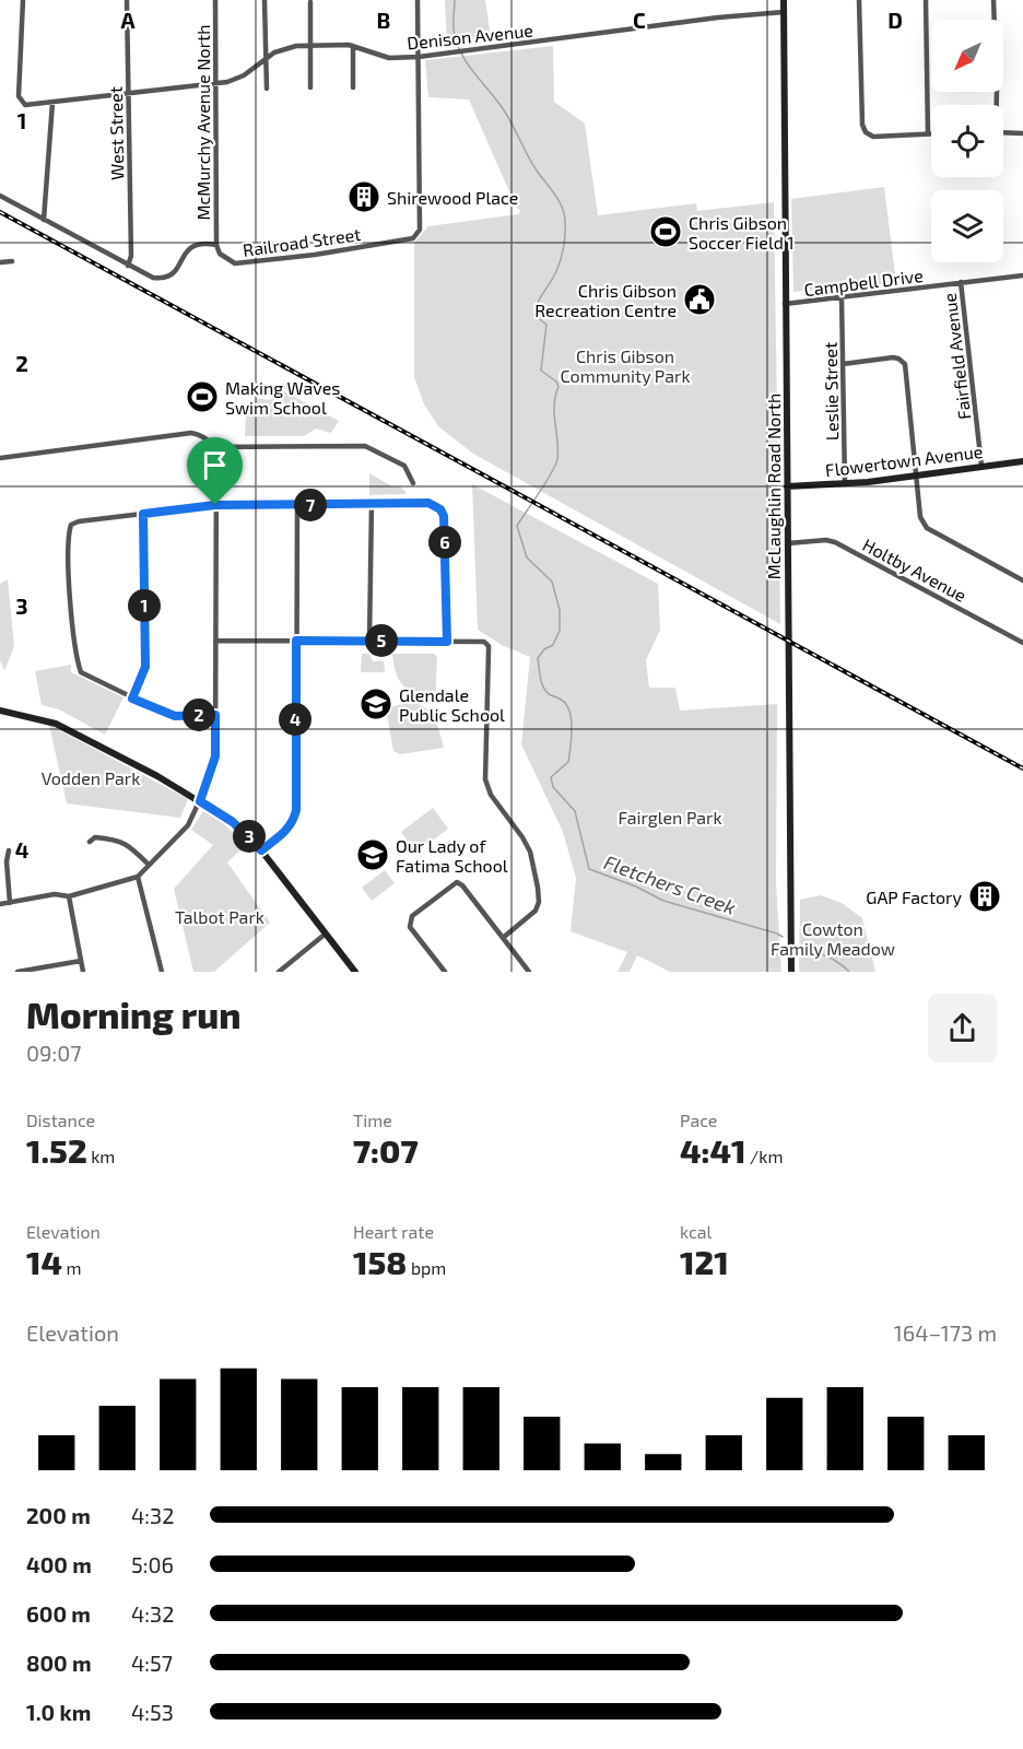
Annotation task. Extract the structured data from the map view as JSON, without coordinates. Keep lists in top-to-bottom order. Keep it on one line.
{"streets":{"main road":["Flowertown Avenue","McLaughlin Road North"],"street":["Denison Avenue","McMurchy Avenue North","West Street","Railroad Street","Campbell Drive","Fairfield Avenue","Leslie Street","Holtby Avenue"]},"crossings":[["Denison Avenue","McMurchy Avenue North"],["Denison Avenue","West Street"],["Denison Avenue","Railroad Street"],["Denison Avenue","McLaughlin Road North"],["McMurchy Avenue North","Railroad Street"],["West Street","Railroad Street"],["Campbell Drive","Fairfield Avenue"],["Campbell Drive","Leslie Street"],["Campbell Drive","McLaughlin Road North"],["Fairfield Avenue","Flowertown Avenue"],["Leslie Street","Flowertown Avenue"],["Flowertown Avenue","McLaughlin Road North"],["McLaughlin Road North","Holtby Avenue"]],"water":["Fletchers Creek"],"parks":["Chris Gibson Community Park","Vodden Park","Fairglen Park","Talbot Park","Cowton Family Meadow"],"places":{"building":["Shirewood Place","GAP Factory"],"sports":["Chris Gibson Soccer Field 1","Making Waves Swim School"],"public building":["Chris Gibson Recreation Centre"],"school or university":["Glendale Public School","Our Lady of Fatima School"]},"north":"bottom left","page":{"pins":["7","6","1","5","2","4","3"],"heading":["Morning run","09:07"],"stats":[["Distance","1.52 km"],["Time","7:07"],["Pace","4:41 /km"],["Elevation","14 m"],["Heart rate","158 bpm"],["kcal","121"]],"chart":["Elevation","164–173 m"],"list":[{"name":"200 m","note":"4:32"},{"name":"400 m","note":"5:06"},{"name":"600 m","note":"4:32"},{"name":"800 m","note":"4:57"},{"name":"1.0 km","note":"4:53"}]},"grid":{"columns":["A","B","C","D"],"rows":["1","2","3","4"]}}
